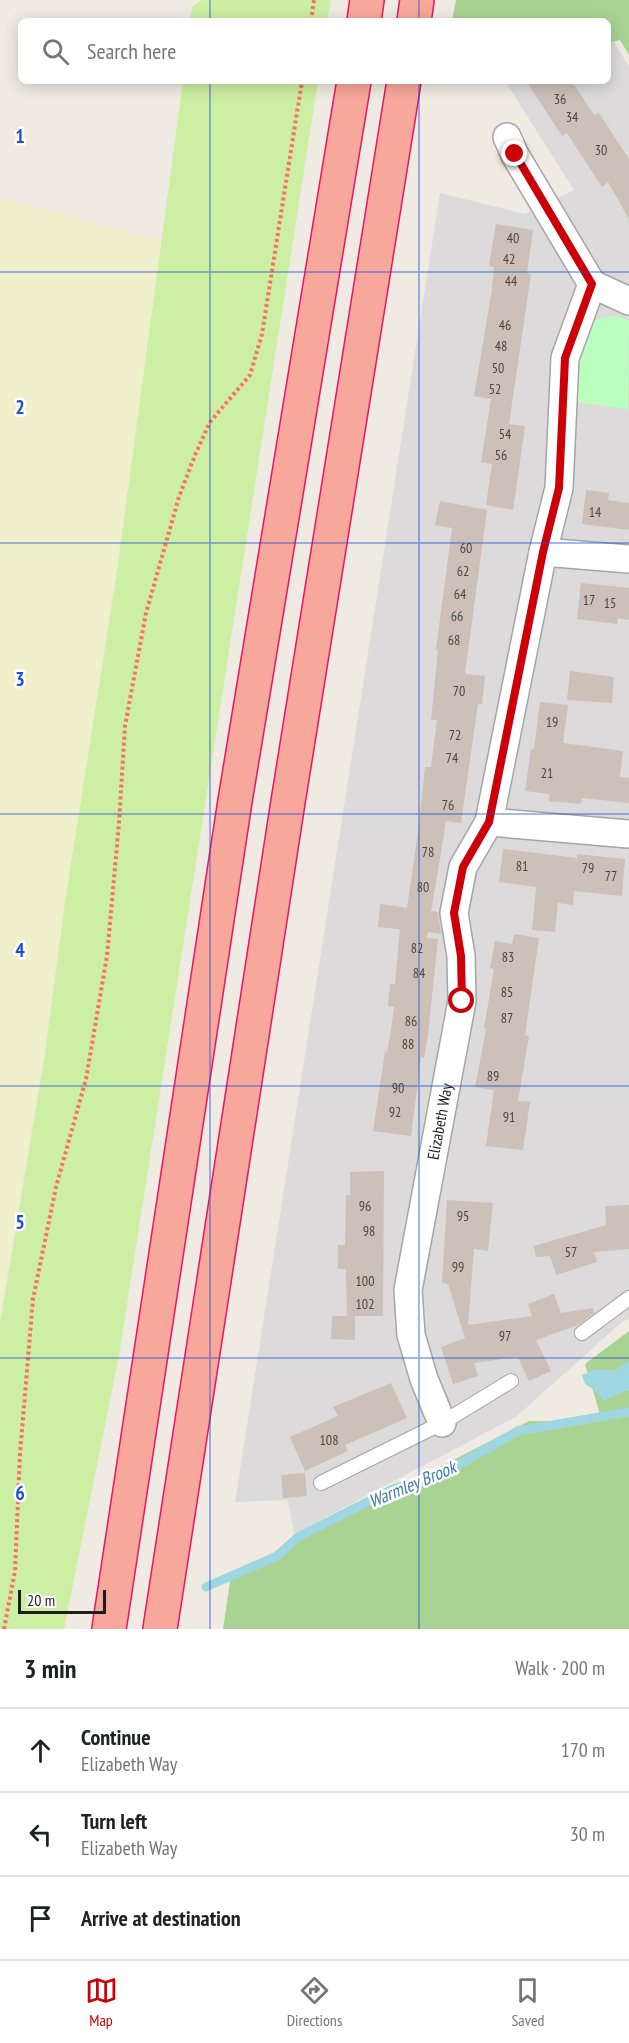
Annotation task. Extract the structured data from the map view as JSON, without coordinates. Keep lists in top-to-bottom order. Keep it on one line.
{"streets":{"street":["Elizabeth Way"]},"water":["Warmley Brook"],"house_numbers":["36","34","30","40","42","44","46","48","50","52","54","56","14","60","62","64","17","15","66","68","70","19","72","74","21","76","78","81","79","77","80","82","83","84","85","87","86","88","89","90","92","91","96","95","98","57","99","100","102","97","108"],"scale_bar":"20 m","page":{"search":"Search here","scale":"20 m","heading":["3 min","Walk · 200 m"],"list":[["Continue","Elizabeth Way","170 m"],["Turn left","Elizabeth Way","30 m"],"Arrive at destination"],"nav":["Map","Directions","Saved"]},"grid":{"rows":["1","2","3","4","5","6"]}}
